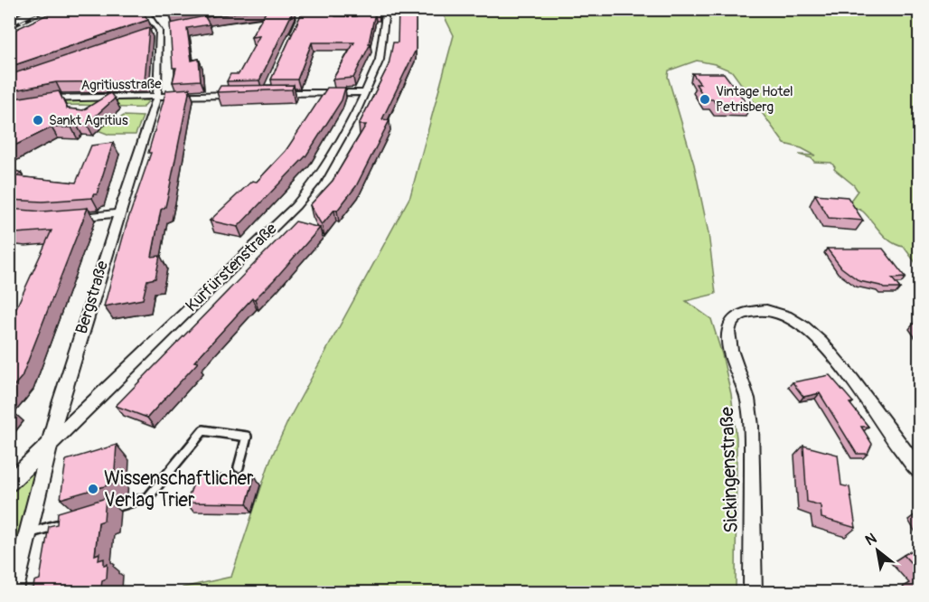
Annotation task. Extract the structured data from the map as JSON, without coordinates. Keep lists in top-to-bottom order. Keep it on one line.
{"streets":{"street":["Agritiusstraße","Kurfürstenstraße","Bergstraße","Sickingenstraße"]},"crossings":[["Agritiusstraße","Bergstraße"],["Kurfürstenstraße","Bergstraße"]],"places":["Vintage Hotel Petrisberg","Sankt Agritius","Wissenschaftlicher Verlag Trier"],"north":"top left"}
